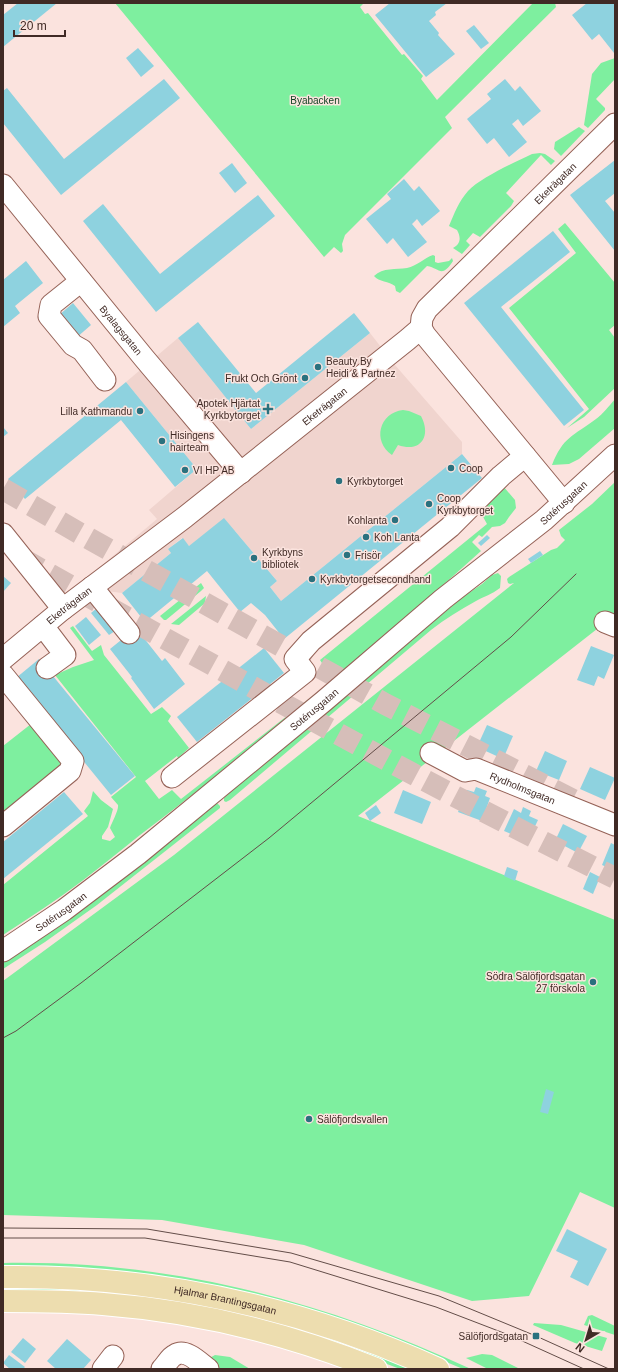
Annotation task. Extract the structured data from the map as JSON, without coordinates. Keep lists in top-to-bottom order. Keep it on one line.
{"streets":{"main road":["Hjalmar Brantingsgatan"],"street":["Eketrägatan","Byalagsgatan","Sotérusgatan","Rydholmsgatan"]},"crossings":[["Eketrägatan","Byalagsgatan"]],"parks":["Byabacken"],"places":{"other":["Beauty By Heidi & Partnez","Frukt Och Grönt","Lilla Kathmandu","Hisingens hairteam","Coop","VI HP AB","Kyrkbytorget","Coop Kyrkbytorget","Kohlanta","Koh Lanta","Frisör","Kyrkbyns bibliotek","Kyrkbytorgetsecondhand","Södra Sälöfjordsgatan 27 förskola","Sälöfjordsvallen"],"health":["Apotek Hjärtat Kyrkbytorget"],"transit":["Sälöfjordsgatan"]},"scale_bar":"20 m","north":"bottom left"}
